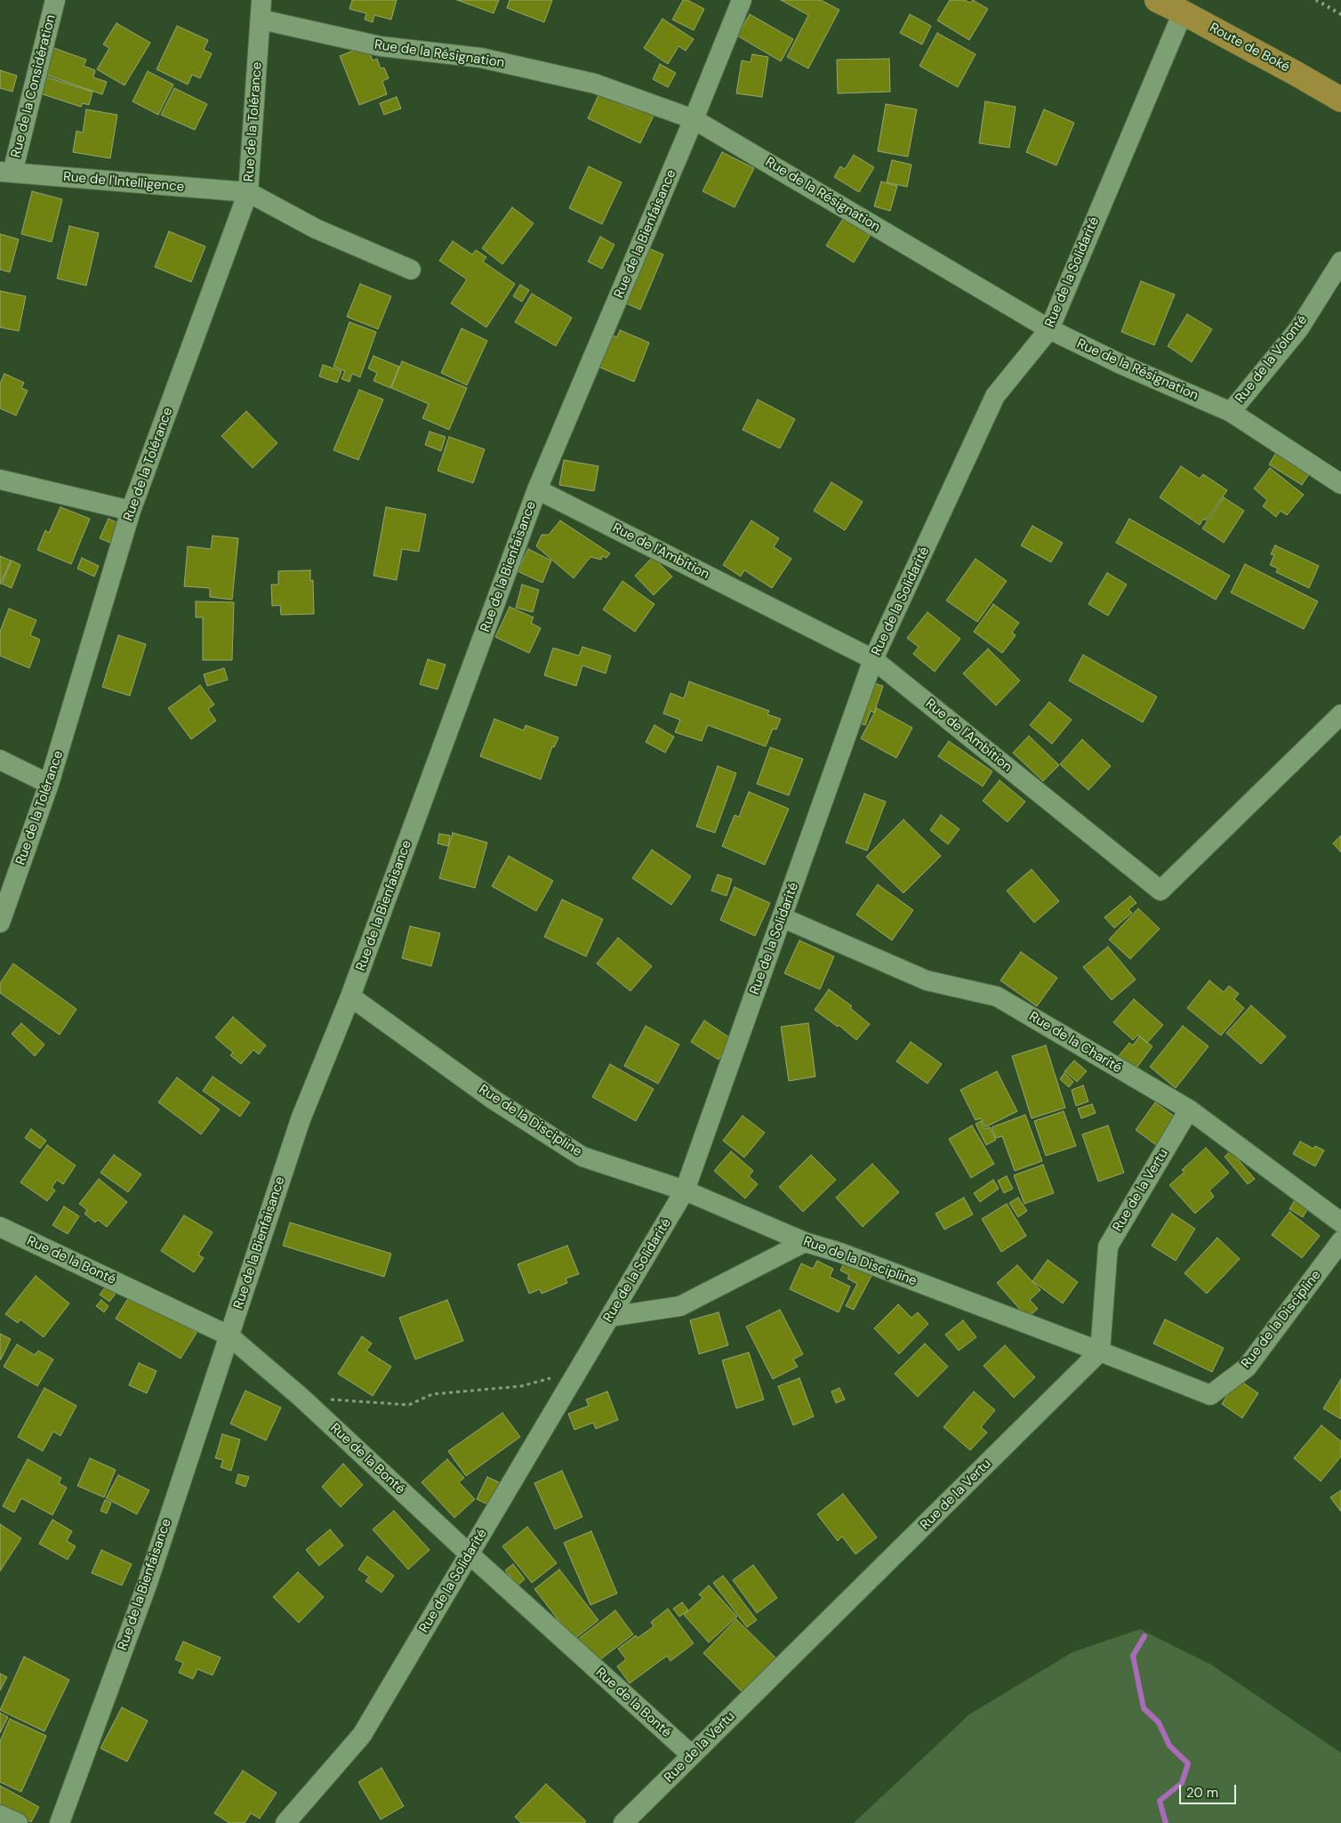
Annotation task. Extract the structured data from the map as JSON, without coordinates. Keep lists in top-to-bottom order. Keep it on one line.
{"streets":{"main road":["Route de Boké"],"street":["Rue de la Résignation","Rue de la Considération","Rue de la Tolérance","Rue de l'Intelligence","Rue de la Bienfaisance","Rue de la Solidarité","Rue de la Volonté","Rue de l'Ambition","Rue de la Charité","Rue de la Discipline","Rue de la Vertu","Rue de la Bonté"]},"crossings":[["Route de Boké","Rue de la Solidarité"],["Rue de la Résignation","Rue de la Tolérance"],["Rue de la Résignation","Rue de la Bienfaisance"],["Rue de la Résignation","Rue de la Solidarité"],["Rue de la Résignation","Rue de la Volonté"],["Rue de la Considération","Rue de l'Intelligence"],["Rue de la Tolérance","Rue de l'Intelligence"],["Rue de la Bienfaisance","Rue de l'Ambition"],["Rue de la Bienfaisance","Rue de la Discipline"],["Rue de la Bienfaisance","Rue de la Bonté"],["Rue de la Solidarité","Rue de l'Ambition"],["Rue de la Solidarité","Rue de la Charité"],["Rue de la Solidarité","Rue de la Discipline"],["Rue de la Solidarité","Rue de la Bonté"],["Rue de la Charité","Rue de la Vertu"],["Rue de la Discipline","Rue de la Vertu"],["Rue de la Vertu","Rue de la Bonté"]],"scale_bar":"20 m"}
